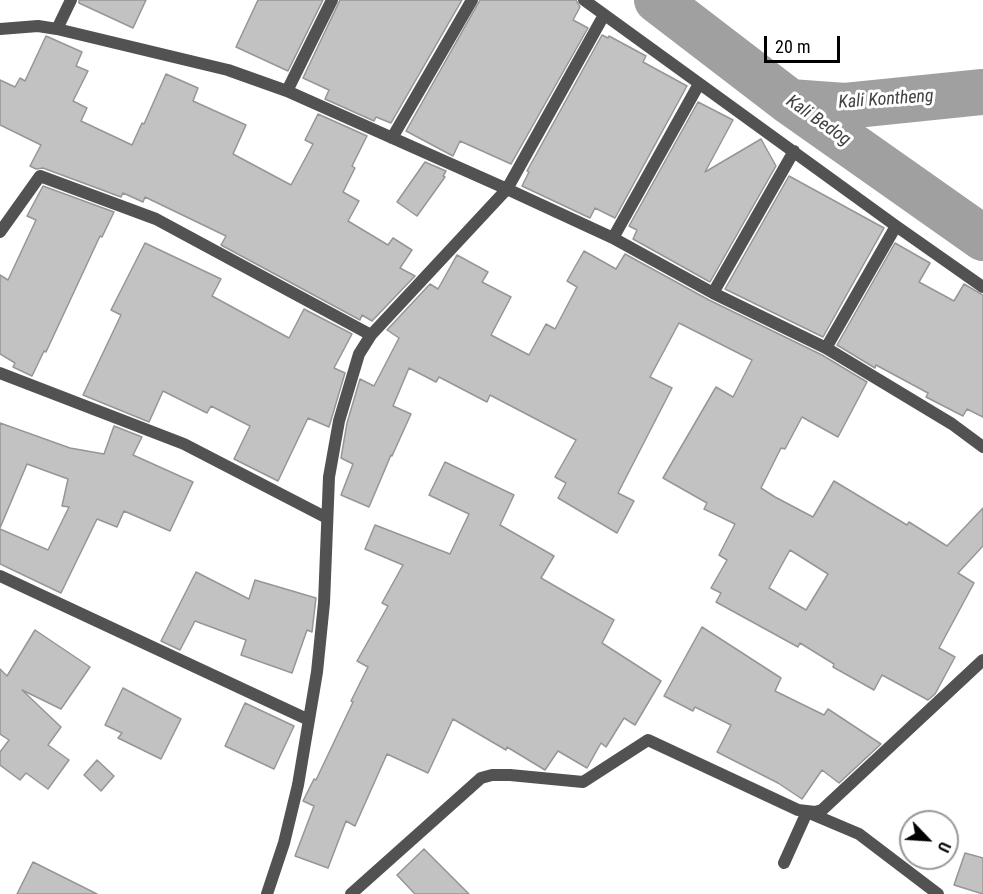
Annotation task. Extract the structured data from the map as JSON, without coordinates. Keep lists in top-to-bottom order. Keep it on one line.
{"water":["Kali Kontheng","Kali Bedog"],"scale_bar":"20 m","north":"bottom right"}
